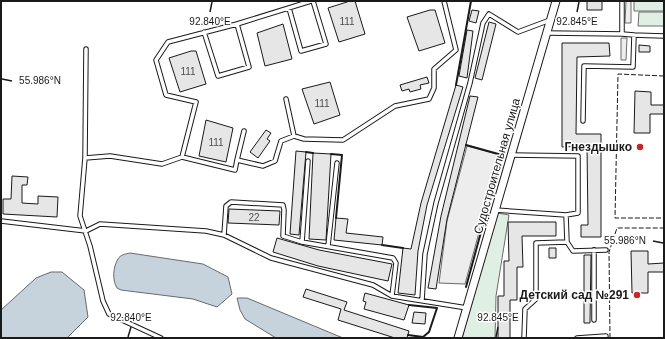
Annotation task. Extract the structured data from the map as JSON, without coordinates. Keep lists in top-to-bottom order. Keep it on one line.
{"streets":{"street":["Судостроительная улица"]},"places":["Гнездышко","Детский сад №291"],"house_numbers":["111","111","111","111","22"],"coordinates":["92.840°E","92.845°E","55.986°N"]}
